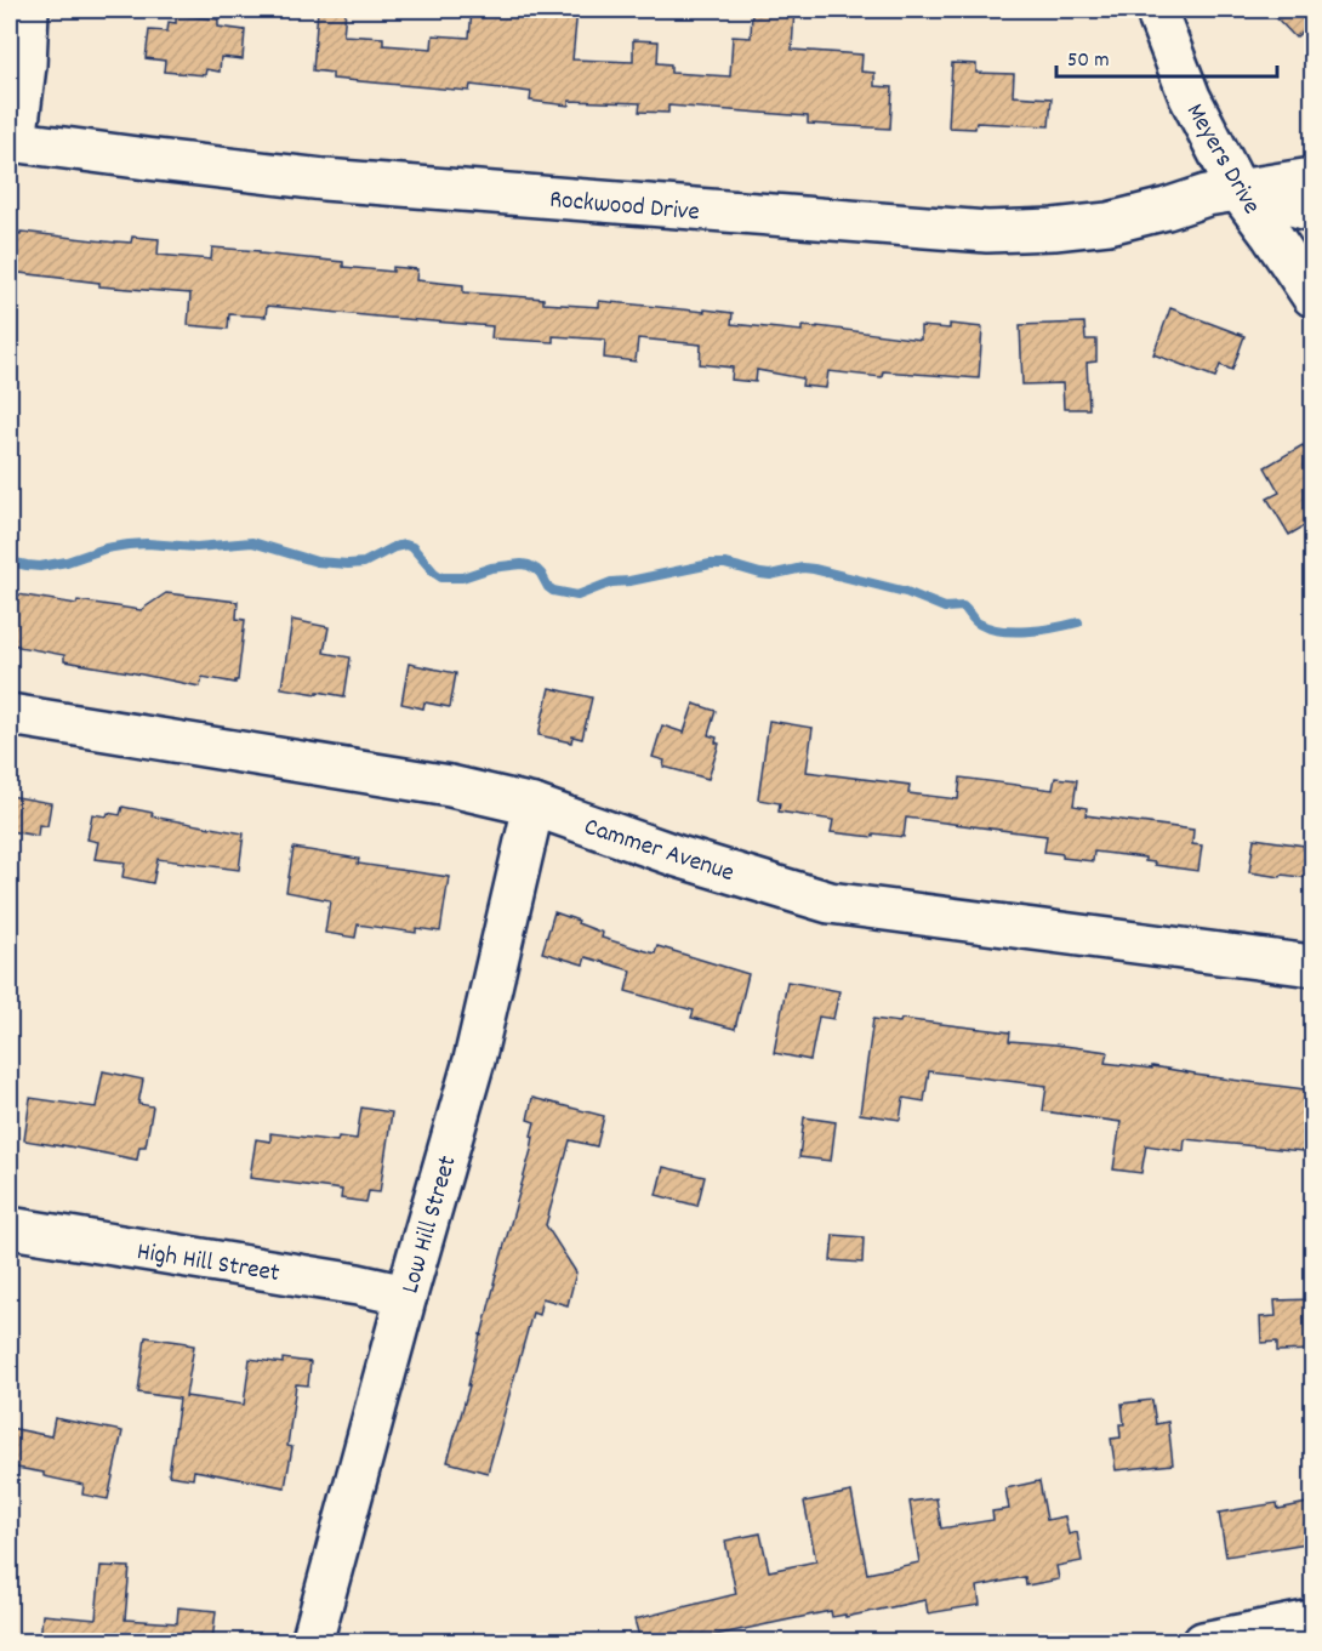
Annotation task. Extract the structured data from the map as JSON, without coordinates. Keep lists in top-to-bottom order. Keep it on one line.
{"streets":{"street":["Meyers Drive","Rockwood Drive","Cammer Avenue","Low Hill Street","High Hill Street"]},"crossings":[["Meyers Drive","Rockwood Drive"],["Cammer Avenue","Low Hill Street"],["Low Hill Street","High Hill Street"]],"scale_bar":"50 m"}
